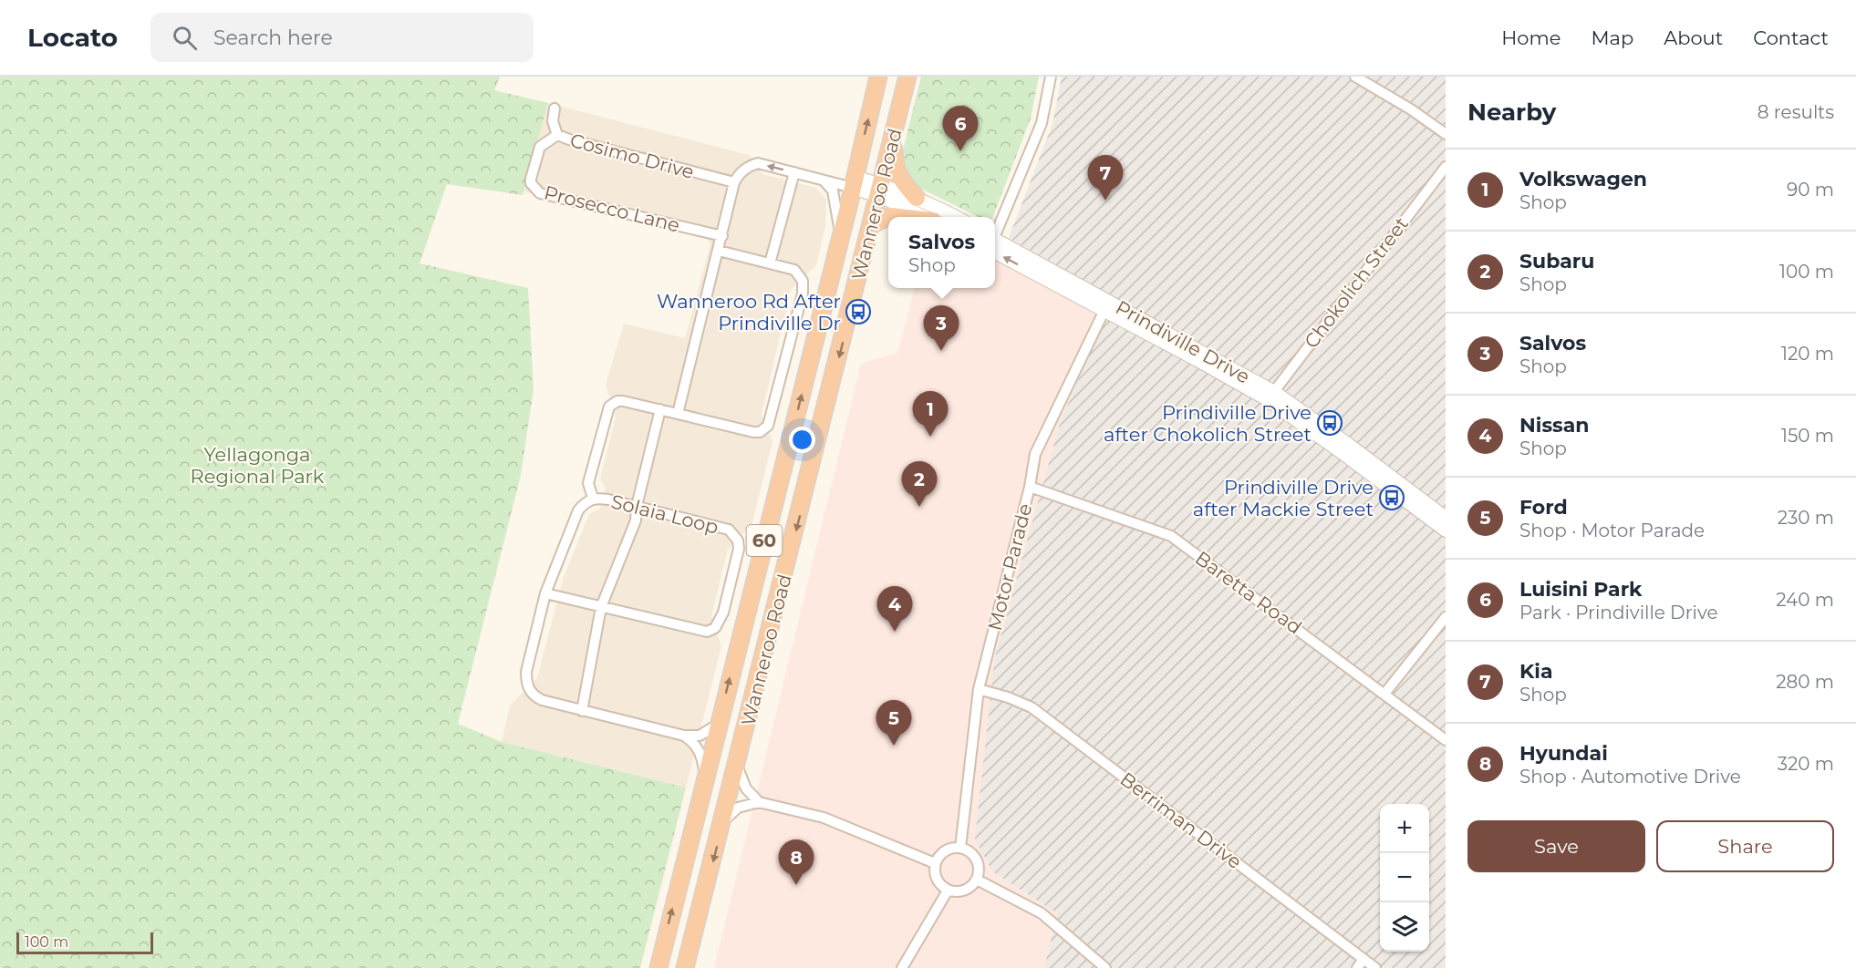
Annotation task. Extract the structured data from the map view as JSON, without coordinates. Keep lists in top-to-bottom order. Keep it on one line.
{"streets":{"highway":["Wanneroo Road","60"],"street":["Cosimo Drive","Prosecco Lane","Chokolich Street","Prindiville Drive","Solaia Loop","Motor Parade","Baretta Road","Berriman Drive"]},"crossings":[["Cosimo Drive","Prosecco Lane"],["Wanneroo Road","Solaia Loop"],["Chokolich Street","Prindiville Drive"],["Prindiville Drive","Motor Parade"],["Motor Parade","Baretta Road"],["Motor Parade","Berriman Drive"]],"parks":["Yellagonga Regional Park"],"places":{"bus stop":["Wanneroo Rd After Prindiville Dr","Prindiville Drive after Chokolich Street","Prindiville Drive after Mackie Street"]},"scale_bar":"100 m","page":{"header":"Locato","search":"Search here","nav":["Home","Map","About","Contact"],"heading":["Nearby","8 results"],"pins":["6","7","3","1","2","4","5","8"],"list":[{"mark":"1","name":"Volkswagen","note":"Shop","value":"90 m"},{"mark":"2","name":"Subaru","note":"Shop","value":"100 m"},{"mark":"3","name":"Salvos","note":"Shop","value":"120 m"},{"mark":"4","name":"Nissan","note":"Shop","value":"150 m"},{"mark":"5","name":"Ford","note":"Shop · Motor Parade","value":"230 m"},{"mark":"6","name":"Luisini Park","note":"Park · Prindiville Drive","value":"240 m"},{"mark":"7","name":"Kia","note":"Shop","value":"280 m"},{"mark":"8","name":"Hyundai","note":"Shop · Automotive Drive","value":"320 m"}],"popup":["Salvos","Shop"],"map_buttons":["+","−"],"buttons":["Save","Share"],"scale":"100 m"}}
